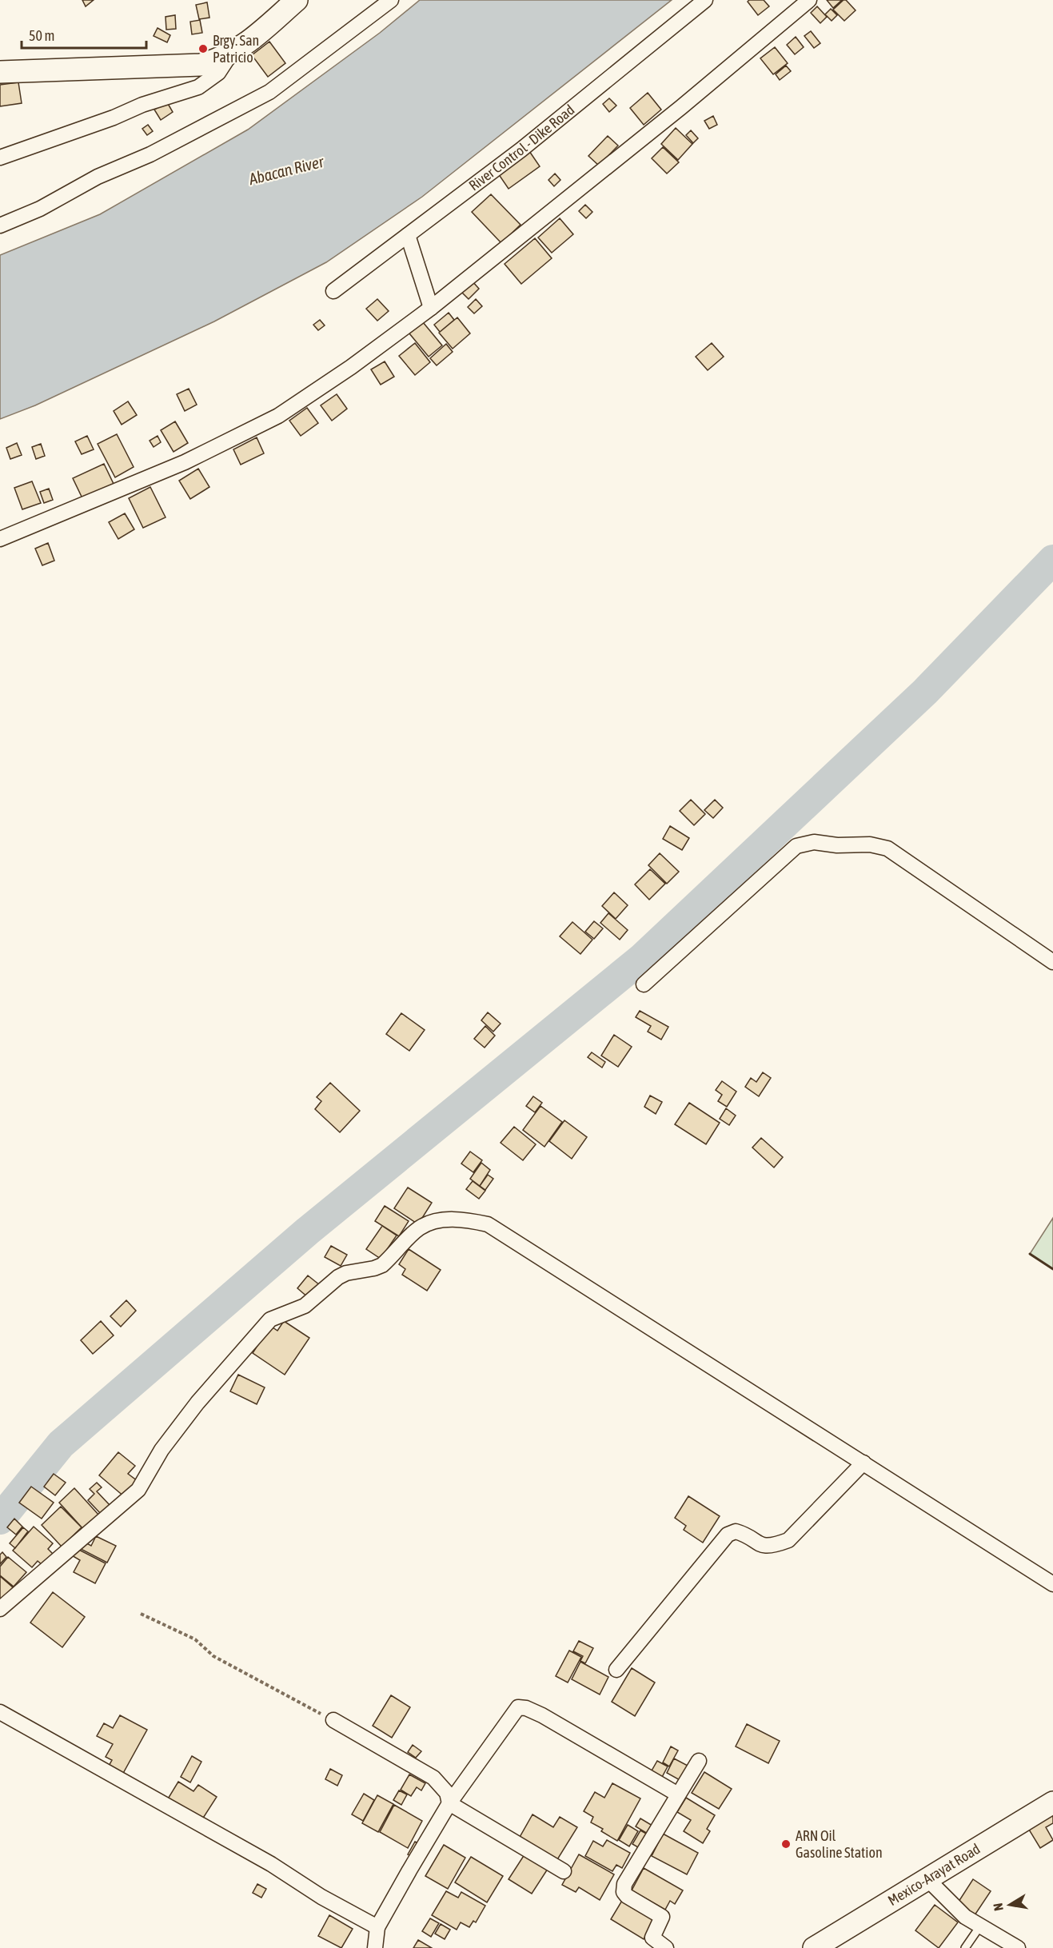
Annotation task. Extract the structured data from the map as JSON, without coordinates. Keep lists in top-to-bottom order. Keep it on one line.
{"streets":{"street":["River Control - Dike Road","Mexico-Arayat Road"]},"water":["Abacan River"],"places":["Brgy. San Patricio","ARN Oil Gasoline Station"],"scale_bar":"50 m","north":"left"}
